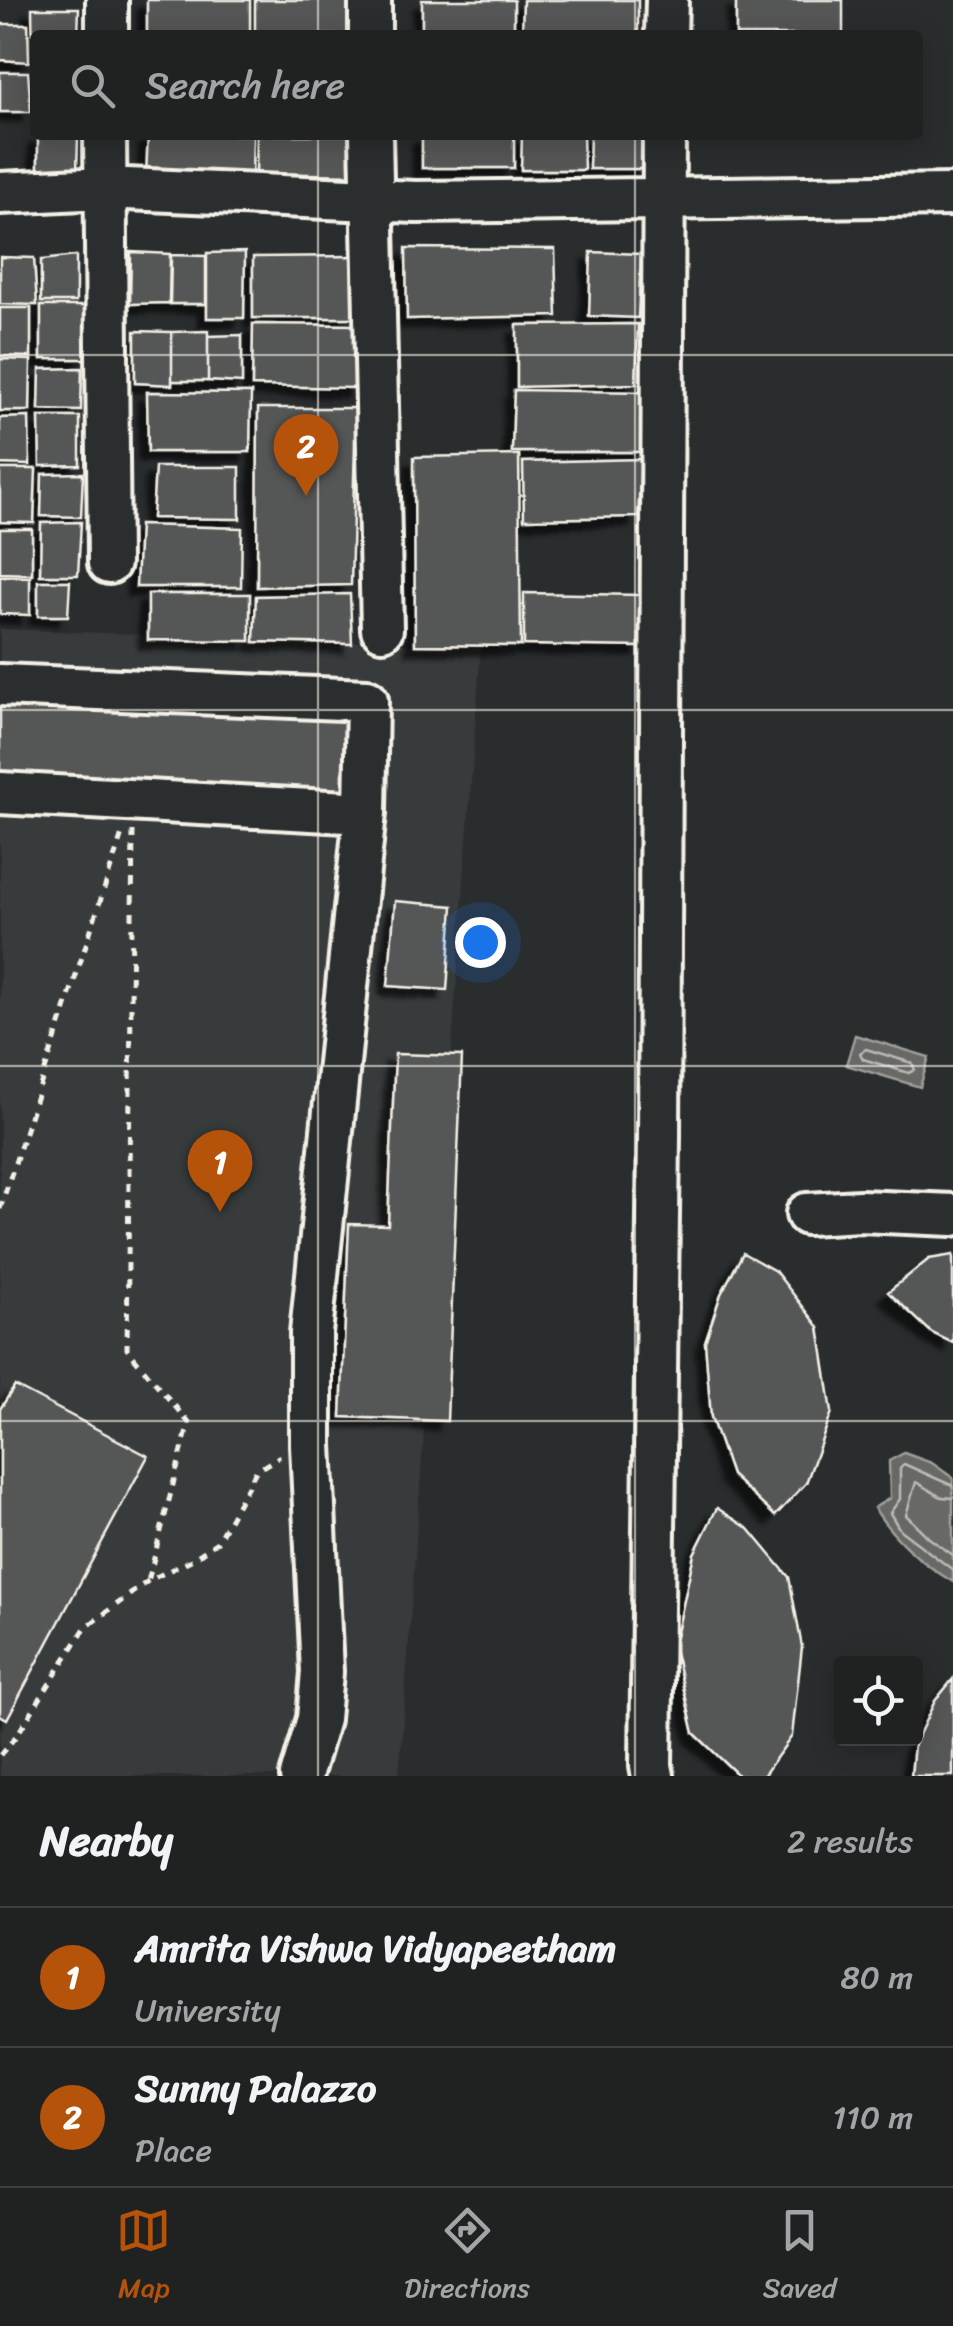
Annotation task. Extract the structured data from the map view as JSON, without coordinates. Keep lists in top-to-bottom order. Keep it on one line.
{"page":{"search":"Search here","pins":["2","1"],"heading":["Nearby","2 results"],"list":[{"mark":"1","name":"Amrita Vishwa Vidyapeetham","note":"University","value":"80 m"},{"mark":"2","name":"Sunny Palazzo","note":"Place","value":"110 m"}],"nav":["Map","Directions","Saved"]}}
